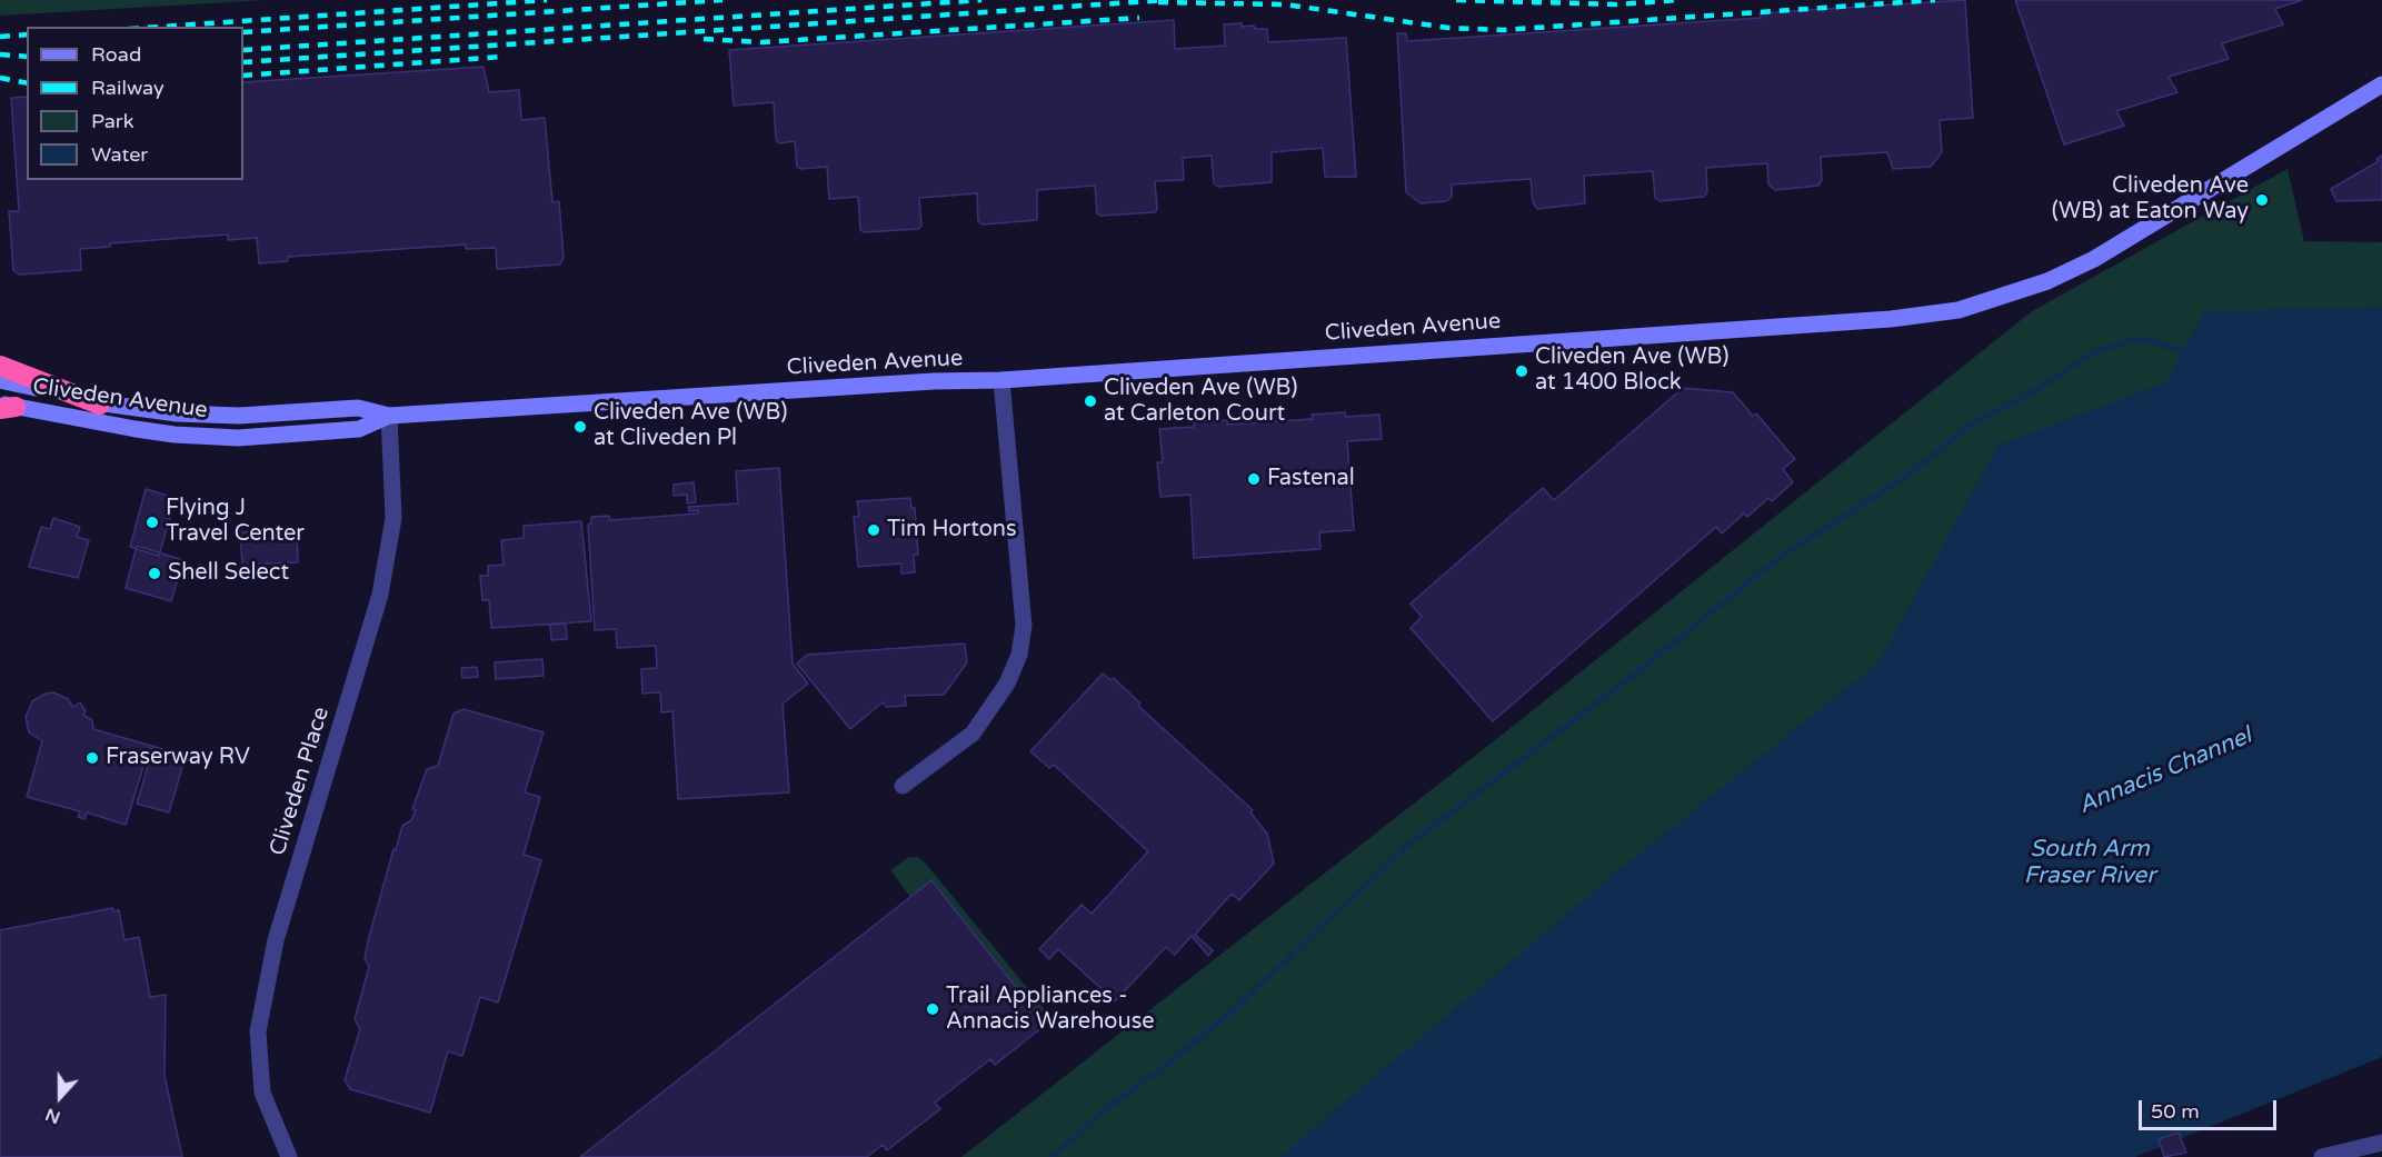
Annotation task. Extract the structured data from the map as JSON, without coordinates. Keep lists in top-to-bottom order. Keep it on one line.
{"streets":{"street":["Cliveden Avenue","Cliveden Place"]},"crossings":[["Cliveden Avenue","Cliveden Place"]],"water":["Annacis Channel","South Arm Fraser River"],"places":["Cliveden Ave (WB) at Eaton Way","Cliveden Ave (WB) at 1400 Block","Cliveden Ave (WB) at Carleton Court","Cliveden Ave (WB) at Cliveden Pl","Fastenal","Flying J Travel Center","Tim Hortons","Shell Select","Fraserway RV","Trail Appliances - Annacis Warehouse"],"legend":["Road","Railway","Park","Water"],"scale_bar":"50 m","north":"bottom"}
